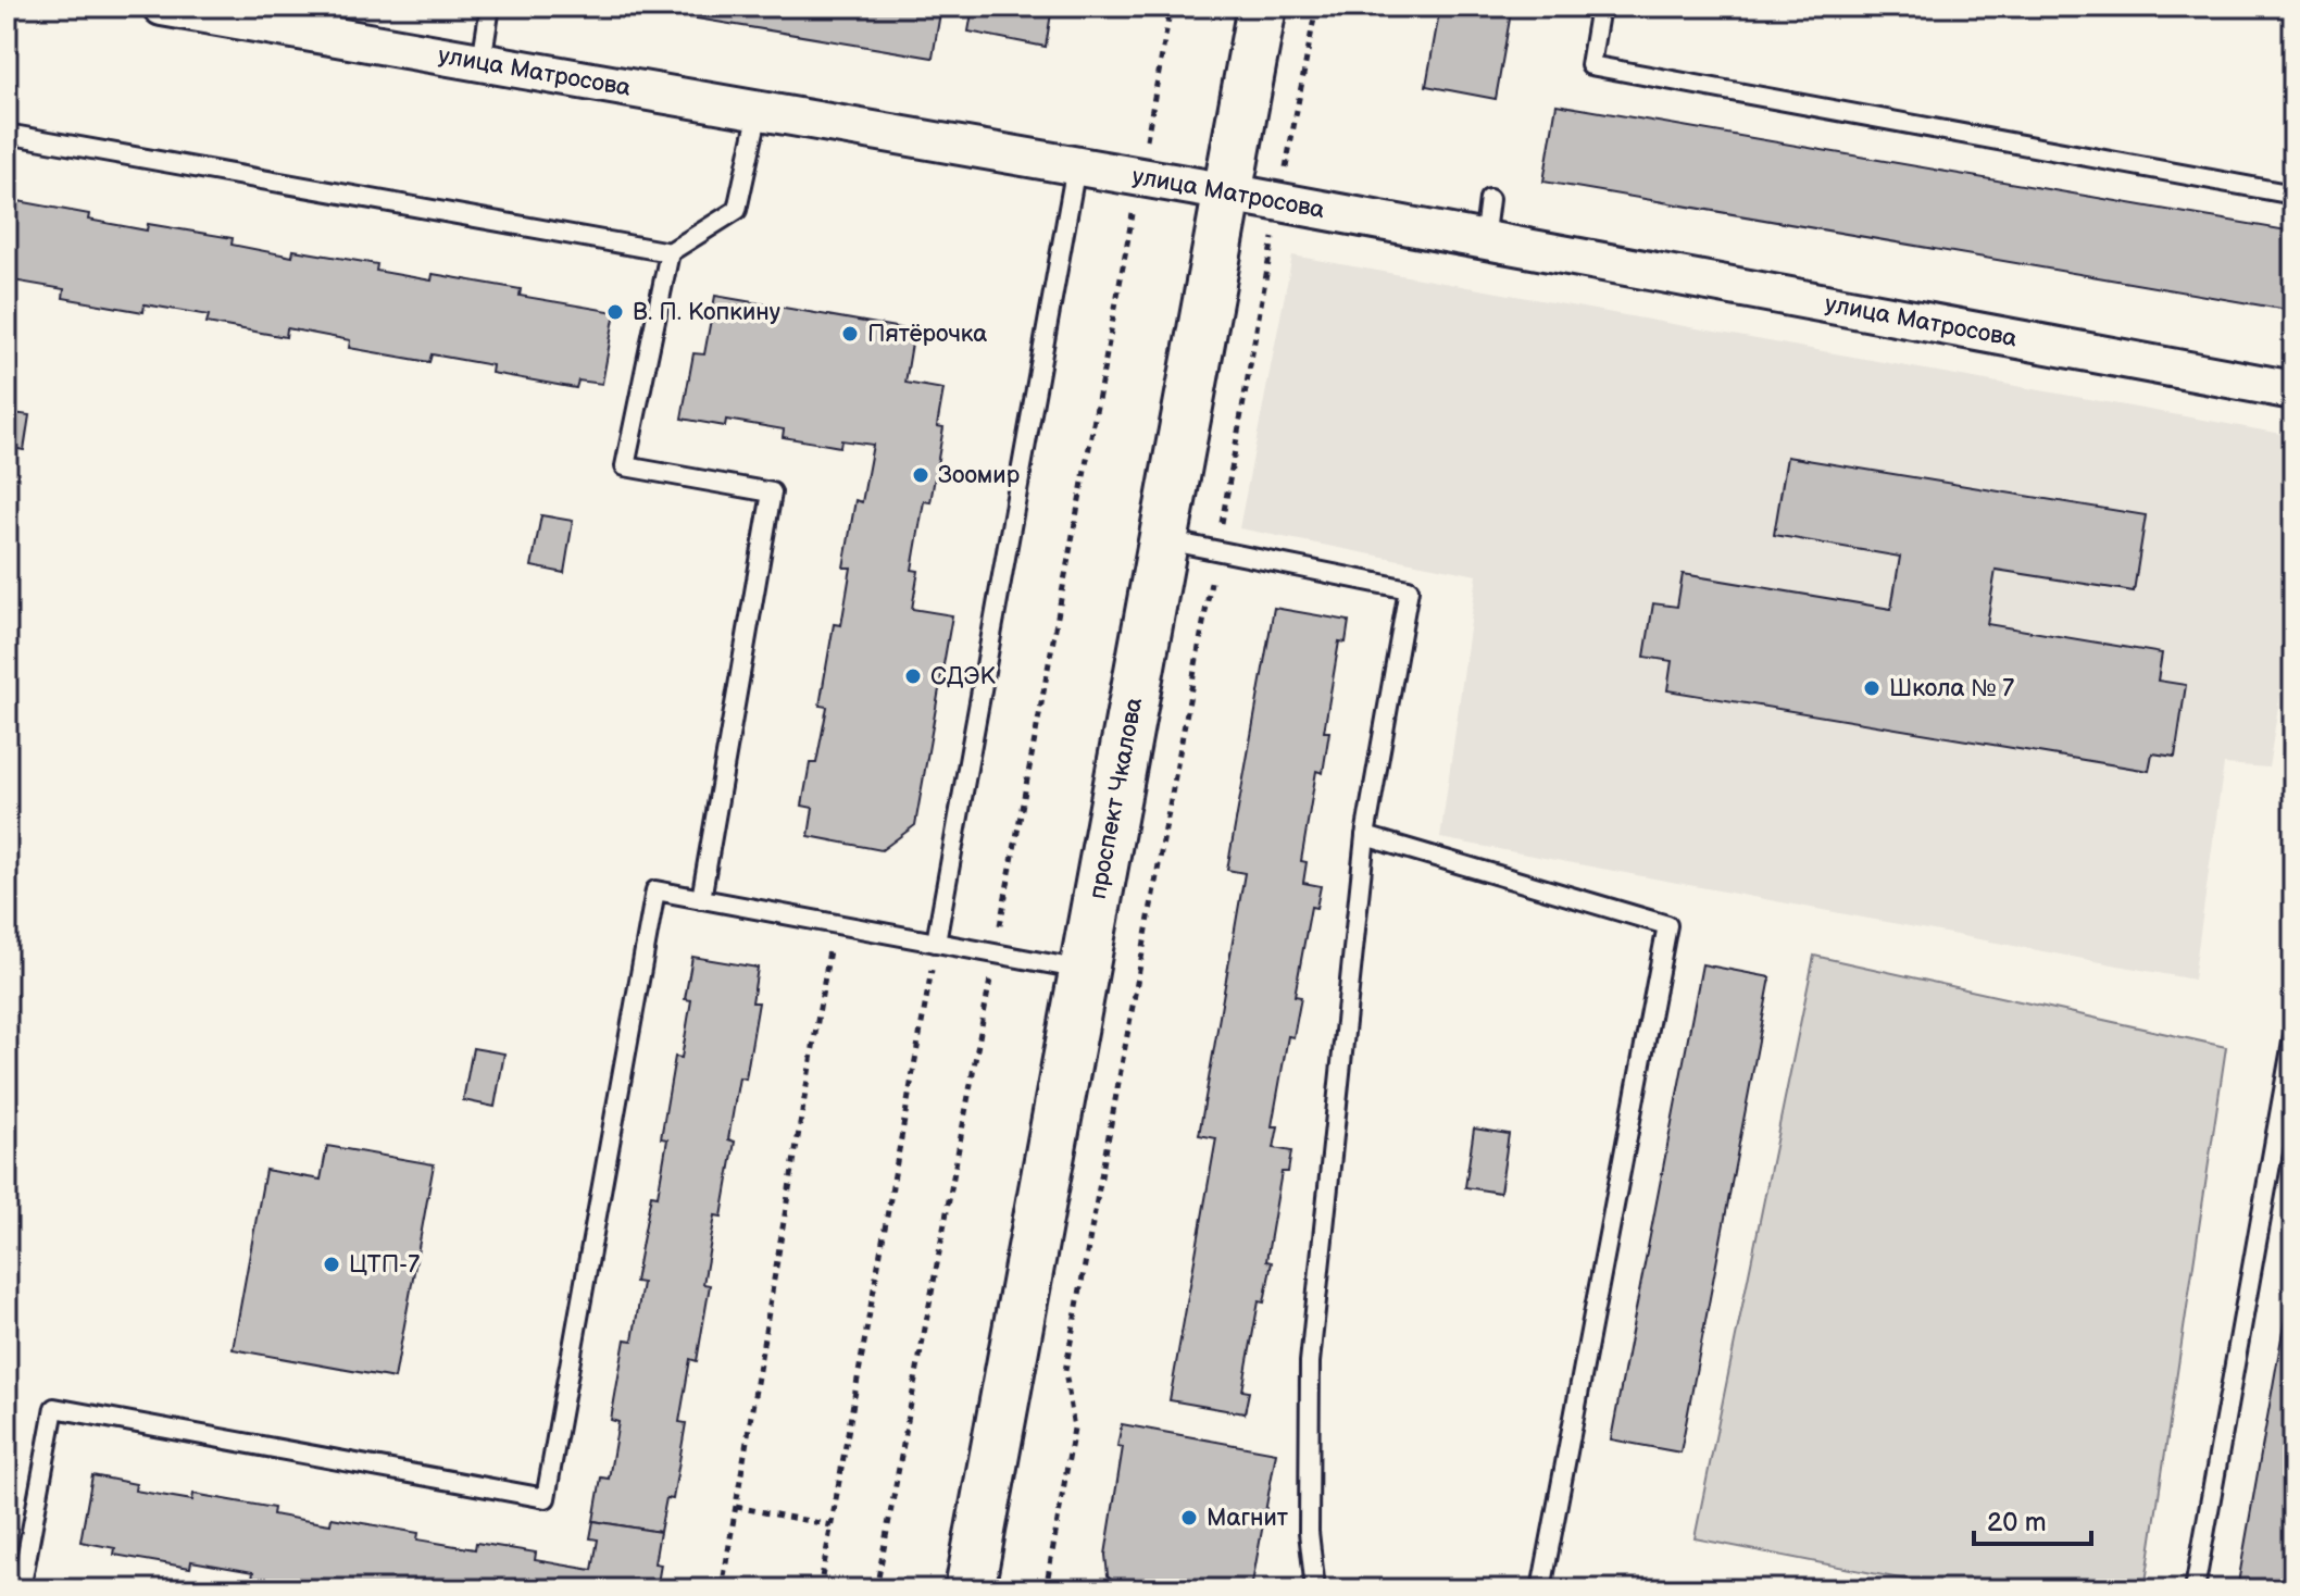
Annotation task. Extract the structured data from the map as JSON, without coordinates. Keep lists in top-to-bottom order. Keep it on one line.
{"streets":{"main road":["проспект Чкалова"],"street":["улица Матросова"]},"crossings":[["улица Матросова","проспект Чкалова"]],"places":["В. П. Копкину","Пятёрочка","Зоомир","СДЭК","Школа № 7","ЦТП-7","Магнит"],"scale_bar":"20 m"}
